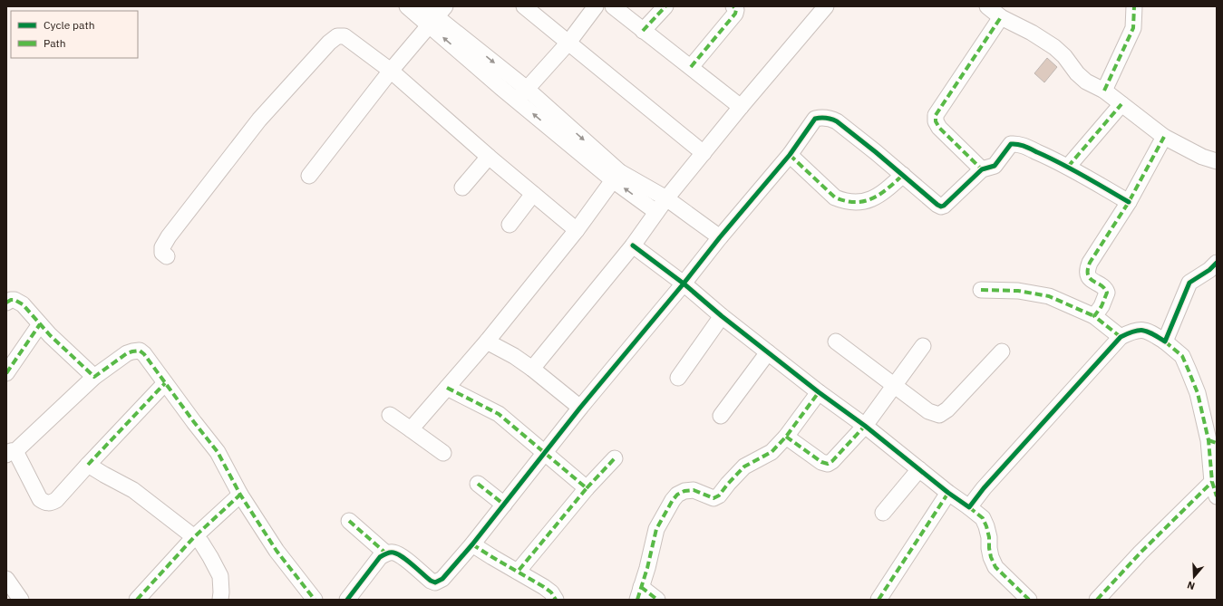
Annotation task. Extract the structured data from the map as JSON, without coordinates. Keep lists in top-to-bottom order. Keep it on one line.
{"legend":["Cycle path","Path"],"north":"bottom"}
